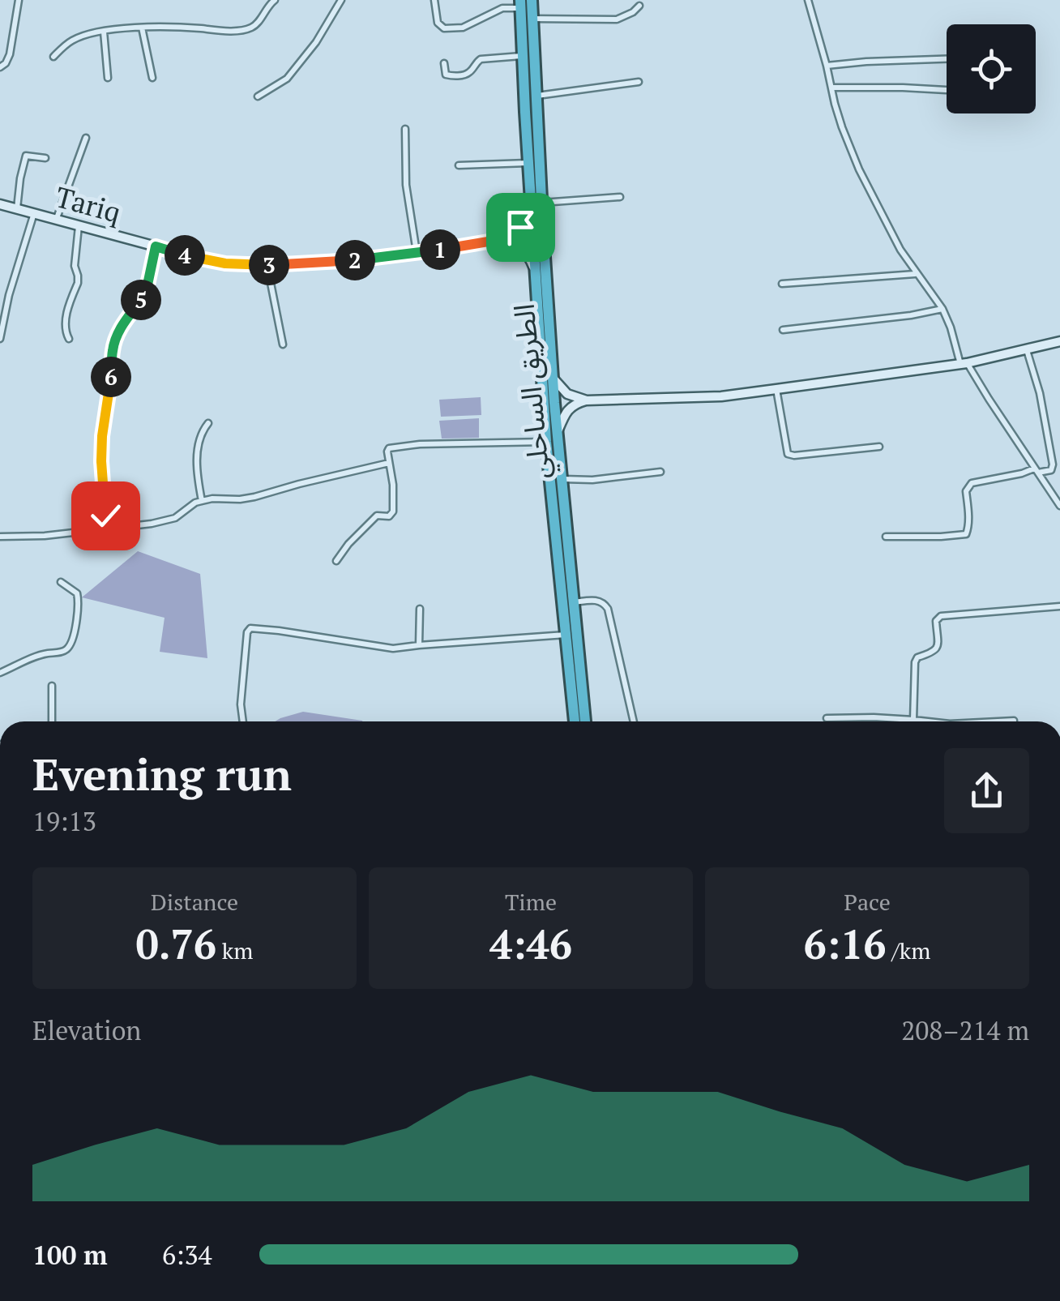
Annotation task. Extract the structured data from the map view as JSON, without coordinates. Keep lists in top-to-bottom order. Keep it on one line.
{"streets":{"highway":["الطريق الساحلي"],"main road":["Tariq"]},"page":{"pins":["1","4","2","3","5","6"],"heading":["Evening run","19:13"],"stats":[["Distance","0.76 km"],["Time","4:46"],["Pace","6:16 /km"]],"chart":["Elevation","208–214 m"],"list":[{"name":"100 m","note":"6:34"}]}}
